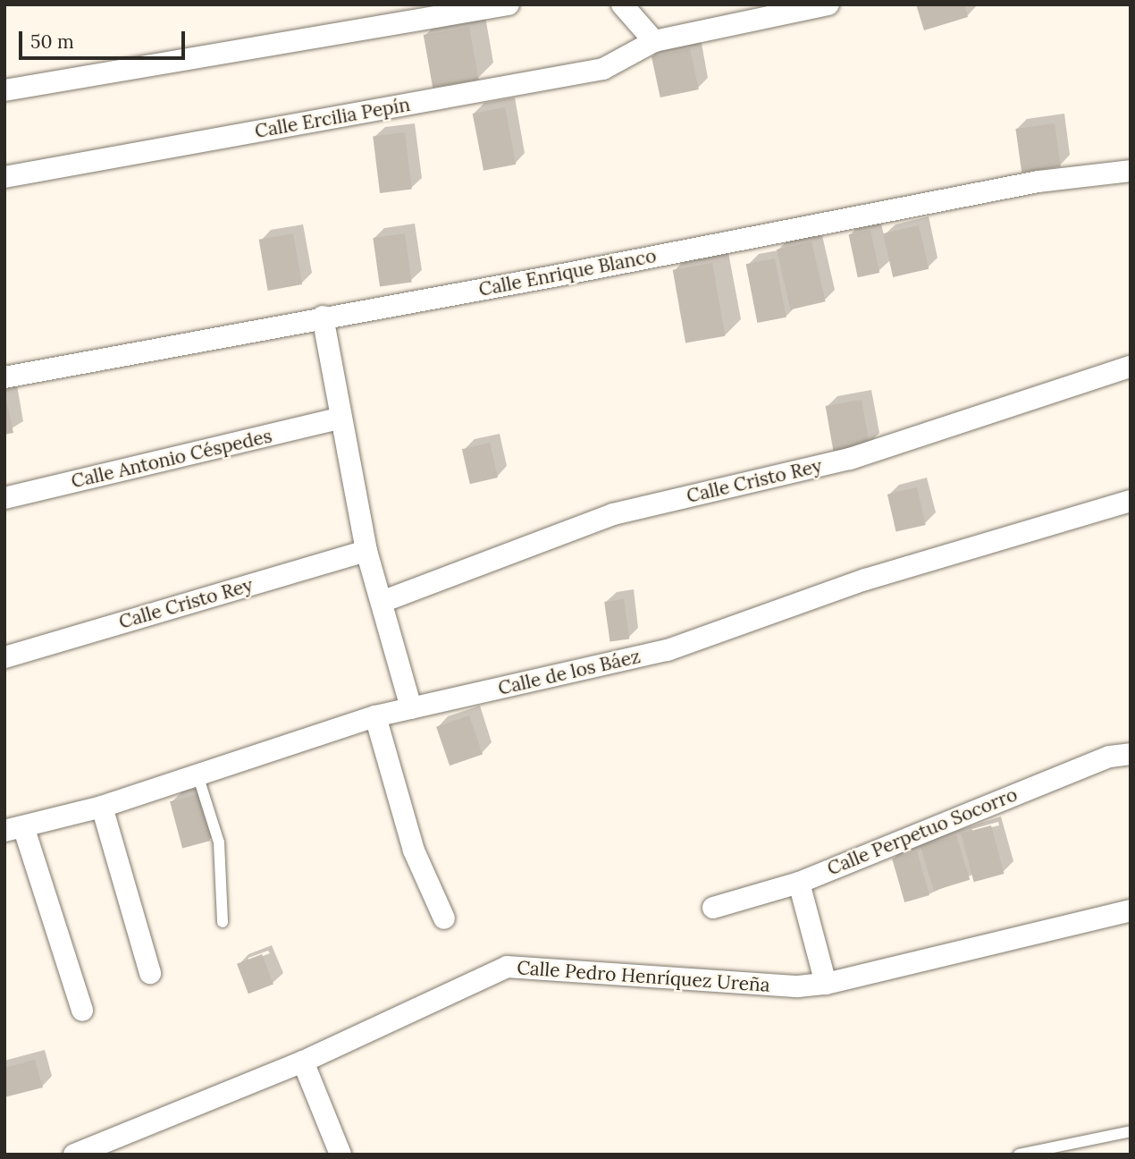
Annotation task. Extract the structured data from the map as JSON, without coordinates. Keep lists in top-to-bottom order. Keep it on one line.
{"streets":{"street":["Calle Ercilia Pepín","Calle Enrique Blanco","Calle Antonio Céspedes","Calle Cristo Rey","Calle de los Báez","Calle Perpetuo Socorro","Calle Pedro Henríquez Ureña"]},"scale_bar":"50 m"}
